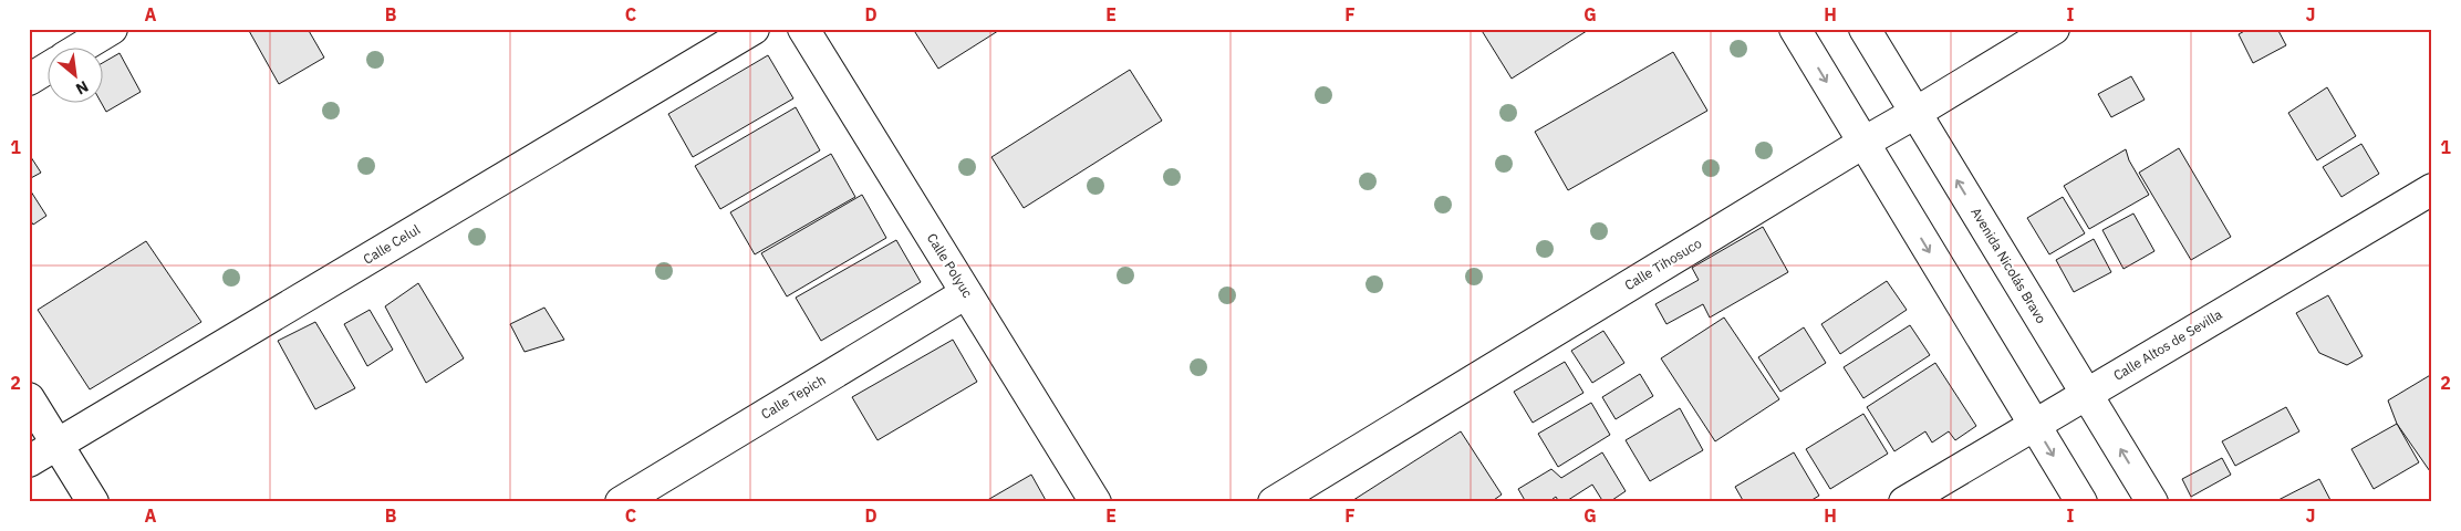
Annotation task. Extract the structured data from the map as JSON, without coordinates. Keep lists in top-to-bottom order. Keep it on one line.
{"streets":{"street":["Calle Celul","Calle Tihosuco","Calle Polyuc","Avenida Nicolás Bravo","Calle Altos de Sevilla","Calle Tepich"]},"crossings":[["Calle Tihosuco","Avenida Nicolás Bravo"],["Calle Polyuc","Calle Tepich"],["Avenida Nicolás Bravo","Calle Altos de Sevilla"]],"north":"bottom right","grid":{"columns":["A","B","C","D","E","F","G","H","I","J"],"rows":["1","2"]}}
